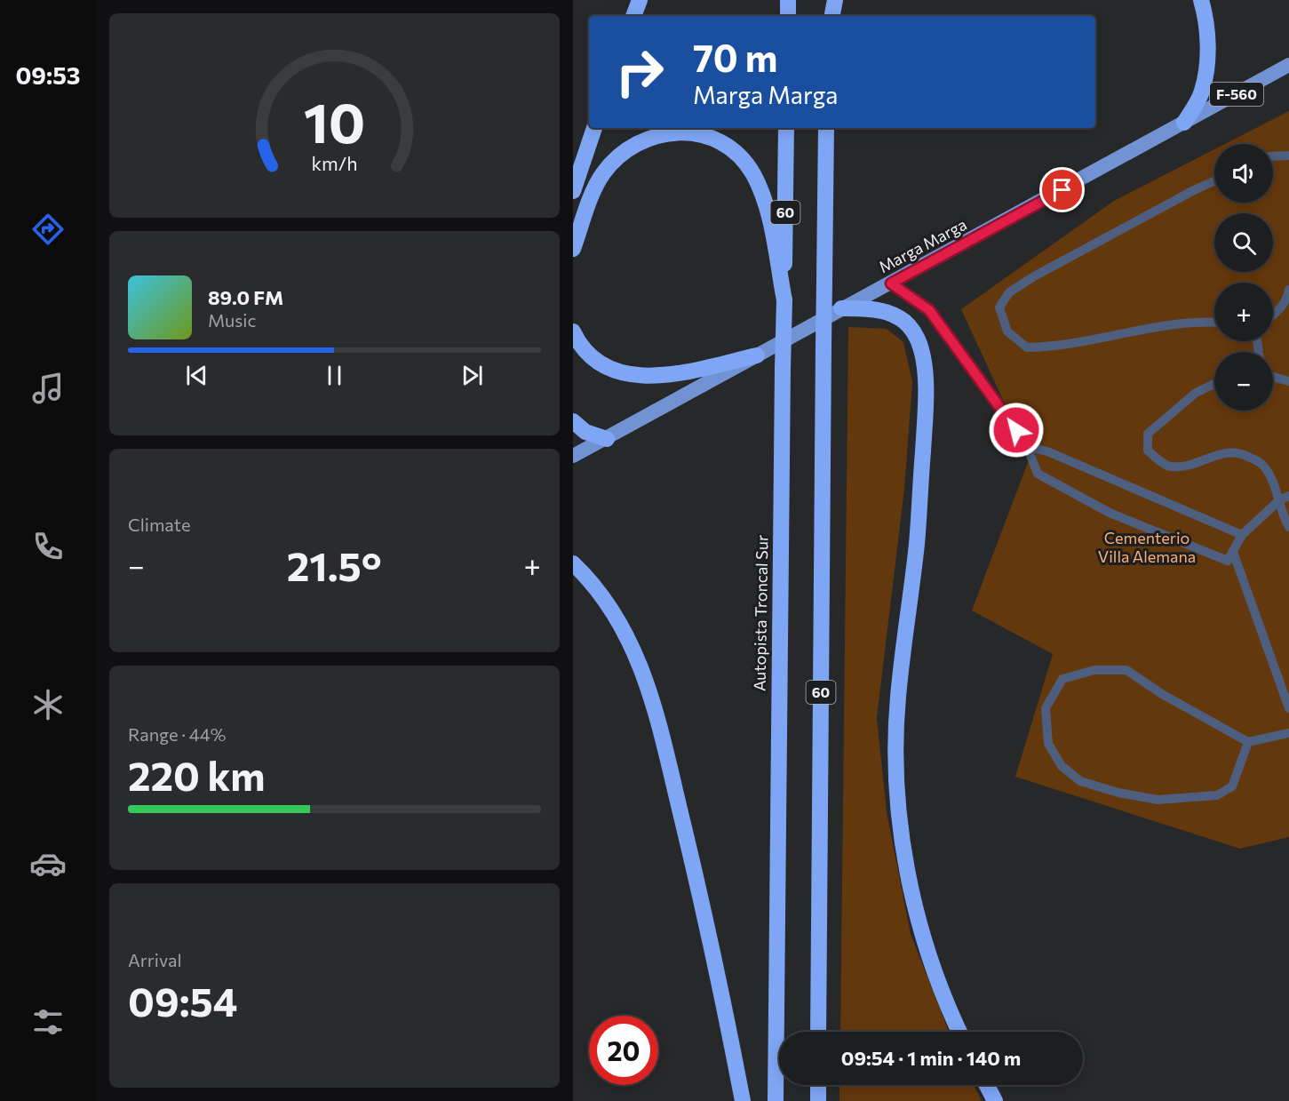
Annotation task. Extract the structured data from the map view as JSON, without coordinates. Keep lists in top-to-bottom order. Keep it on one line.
{"streets":{"highway":["60","Autopista Troncal Sur"],"main road":["F-560","Marga Marga"]},"parks":["Cementerio Villa Alemana"],"page":{"tabs":"09:53","turn":["70 m","Marga Marga"],"map_buttons":["+","−"],"song":["89.0 FM","Music"],"tile":["Climate",["Range · 44%","220 km"],["Arrival","09:54"]],"heat":["−","21.5°","+"],"limit":"20","trip":"09:54 · 1 min · 140 m","gauge":["10","km/h"]}}
